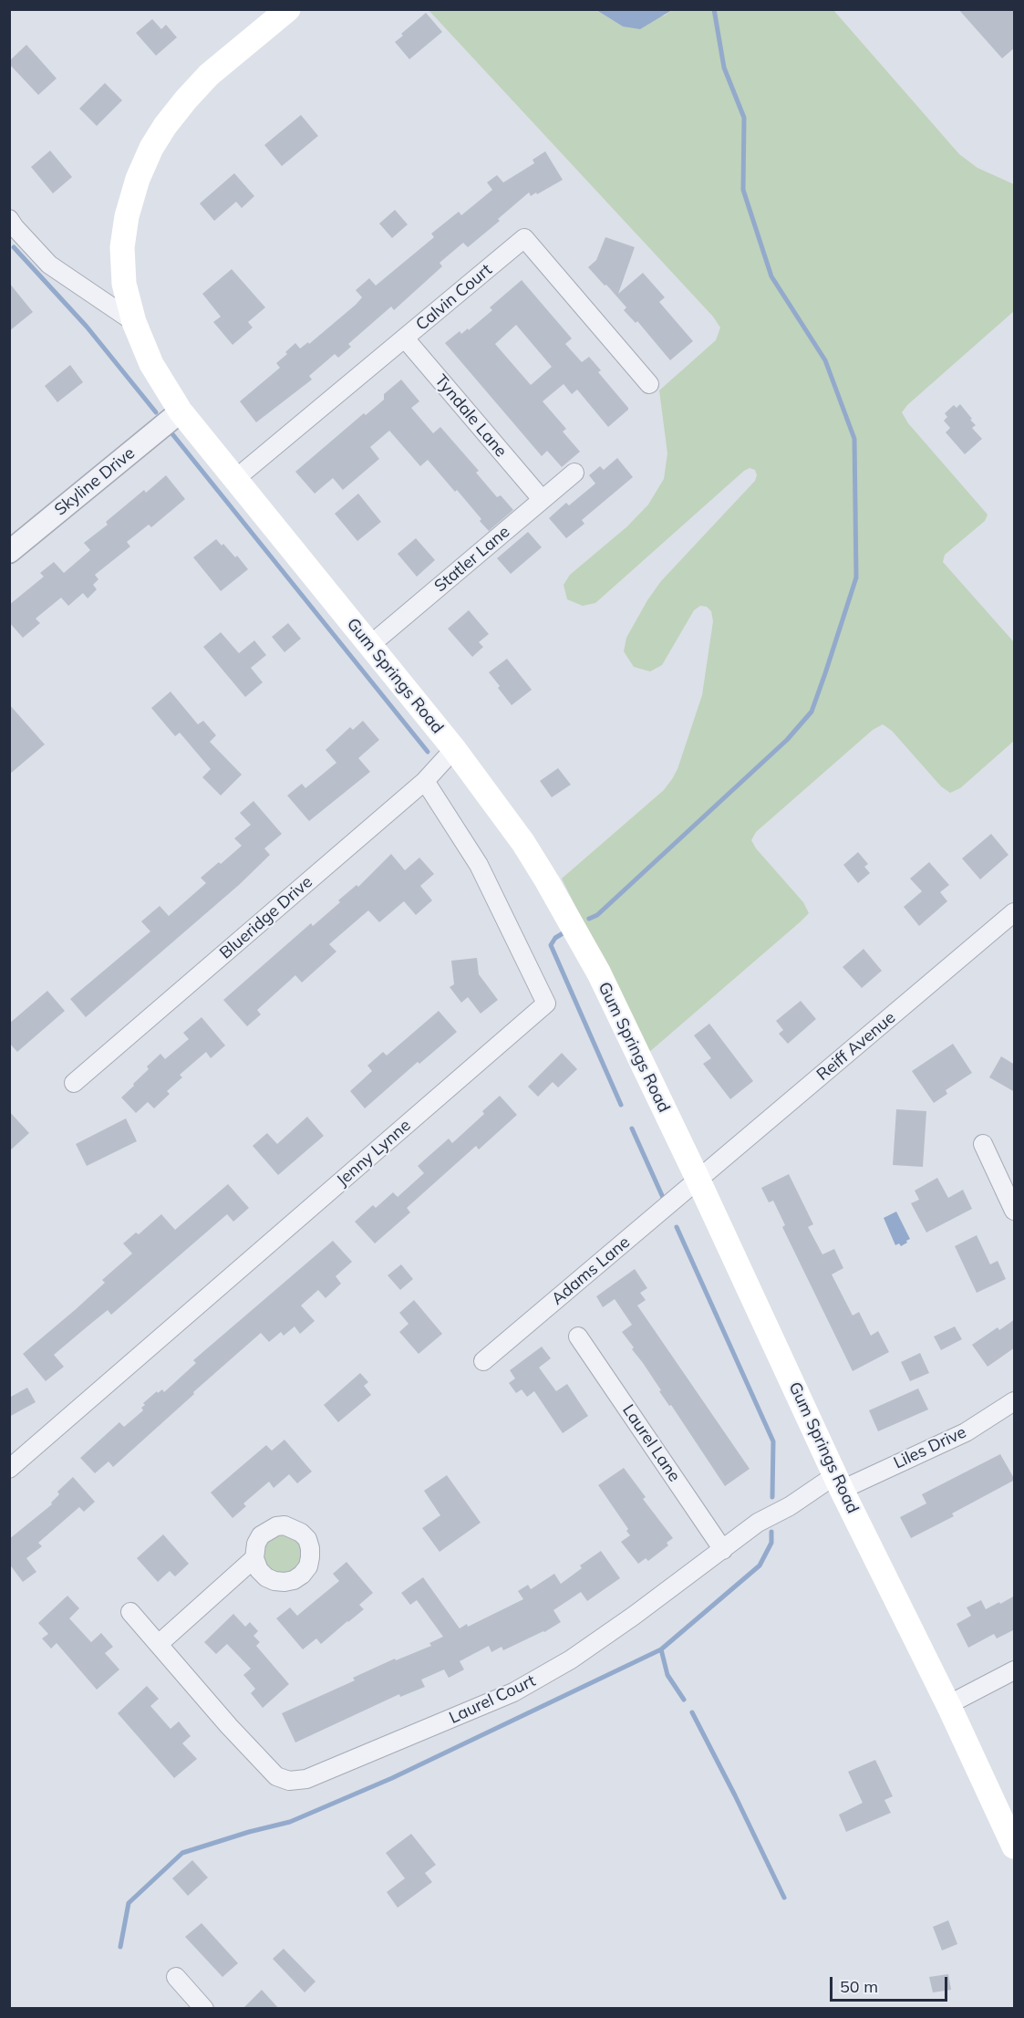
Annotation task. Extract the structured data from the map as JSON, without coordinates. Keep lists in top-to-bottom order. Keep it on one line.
{"streets":{"main road":["Gum Springs Road"],"street":["Calvin Court","Tyndale Lane","Skyline Drive","Statler Lane","Blueridge Drive","Reiff Avenue","Jenny Lynne","Adams Lane","Laurel Lane","Liles Drive","Laurel Court"]},"crossings":[["Calvin Court","Tyndale Lane"],["Calvin Court","Gum Springs Road"],["Skyline Drive","Gum Springs Road"],["Statler Lane","Gum Springs Road"],["Gum Springs Road","Blueridge Drive"],["Gum Springs Road","Reiff Avenue"],["Gum Springs Road","Adams Lane"],["Gum Springs Road","Liles Drive"],["Gum Springs Road","Laurel Court"],["Blueridge Drive","Jenny Lynne"],["Reiff Avenue","Adams Lane"],["Laurel Lane","Laurel Court"],["Liles Drive","Laurel Court"]],"scale_bar":"50 m"}
